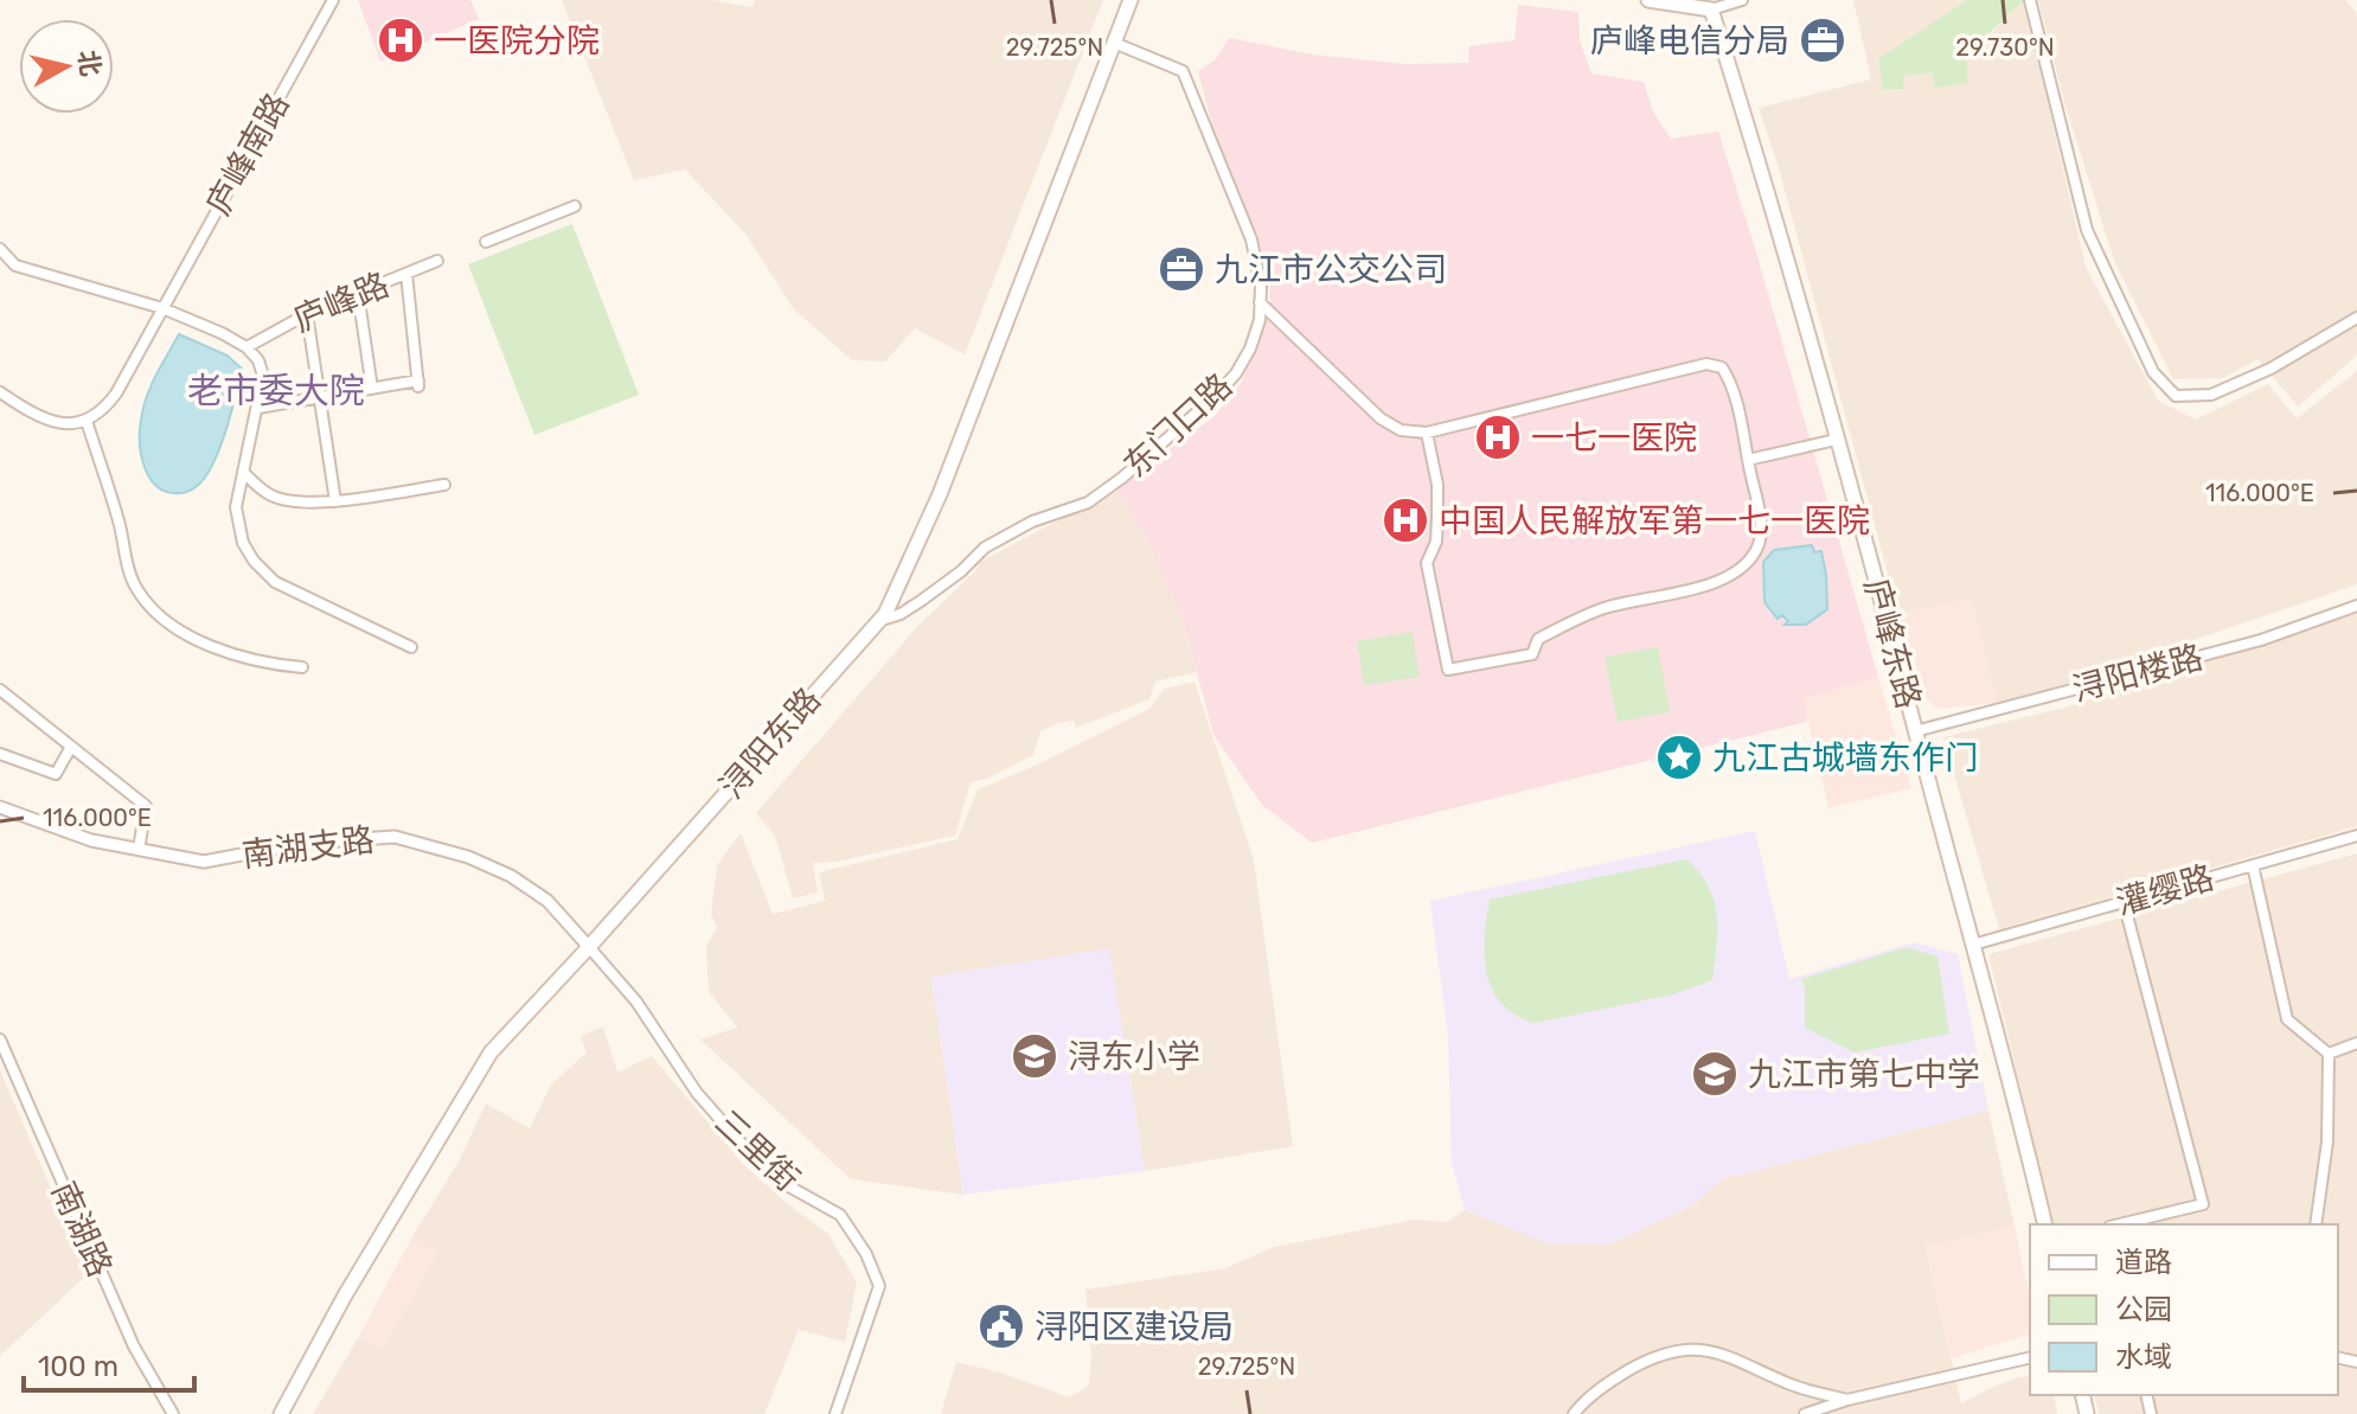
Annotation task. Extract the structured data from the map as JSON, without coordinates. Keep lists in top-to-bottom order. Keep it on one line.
{"streets":{"main road":["庐峰东路","浔阳东路"],"street":["庐峰南路","庐峰路","东门口路","浔阳楼路","南湖支路","灌缨路","三里街","南湖路"]},"crossings":[["东门口路","浔阳东路"],["庐峰东路","浔阳楼路"],["庐峰东路","灌缨路"],["浔阳东路","南湖支路"],["浔阳东路","三里街"],["南湖支路","三里街"]],"districts":["老市委大院"],"places":{"hospital":["一医院分院","一七一医院","中国人民解放军第一七一医院"],"office":["庐峰电信分局","九江市公交公司"],"place":["九江古城墙东作门"],"school or university":["浔东小学","九江市第七中学"],"public building":["浔阳区建设局"]},"legend":["道路","公园","水域"],"scale_bar":"100 m","north":"right","coordinates":["29.725°N","29.730°N","116.000°E"]}
